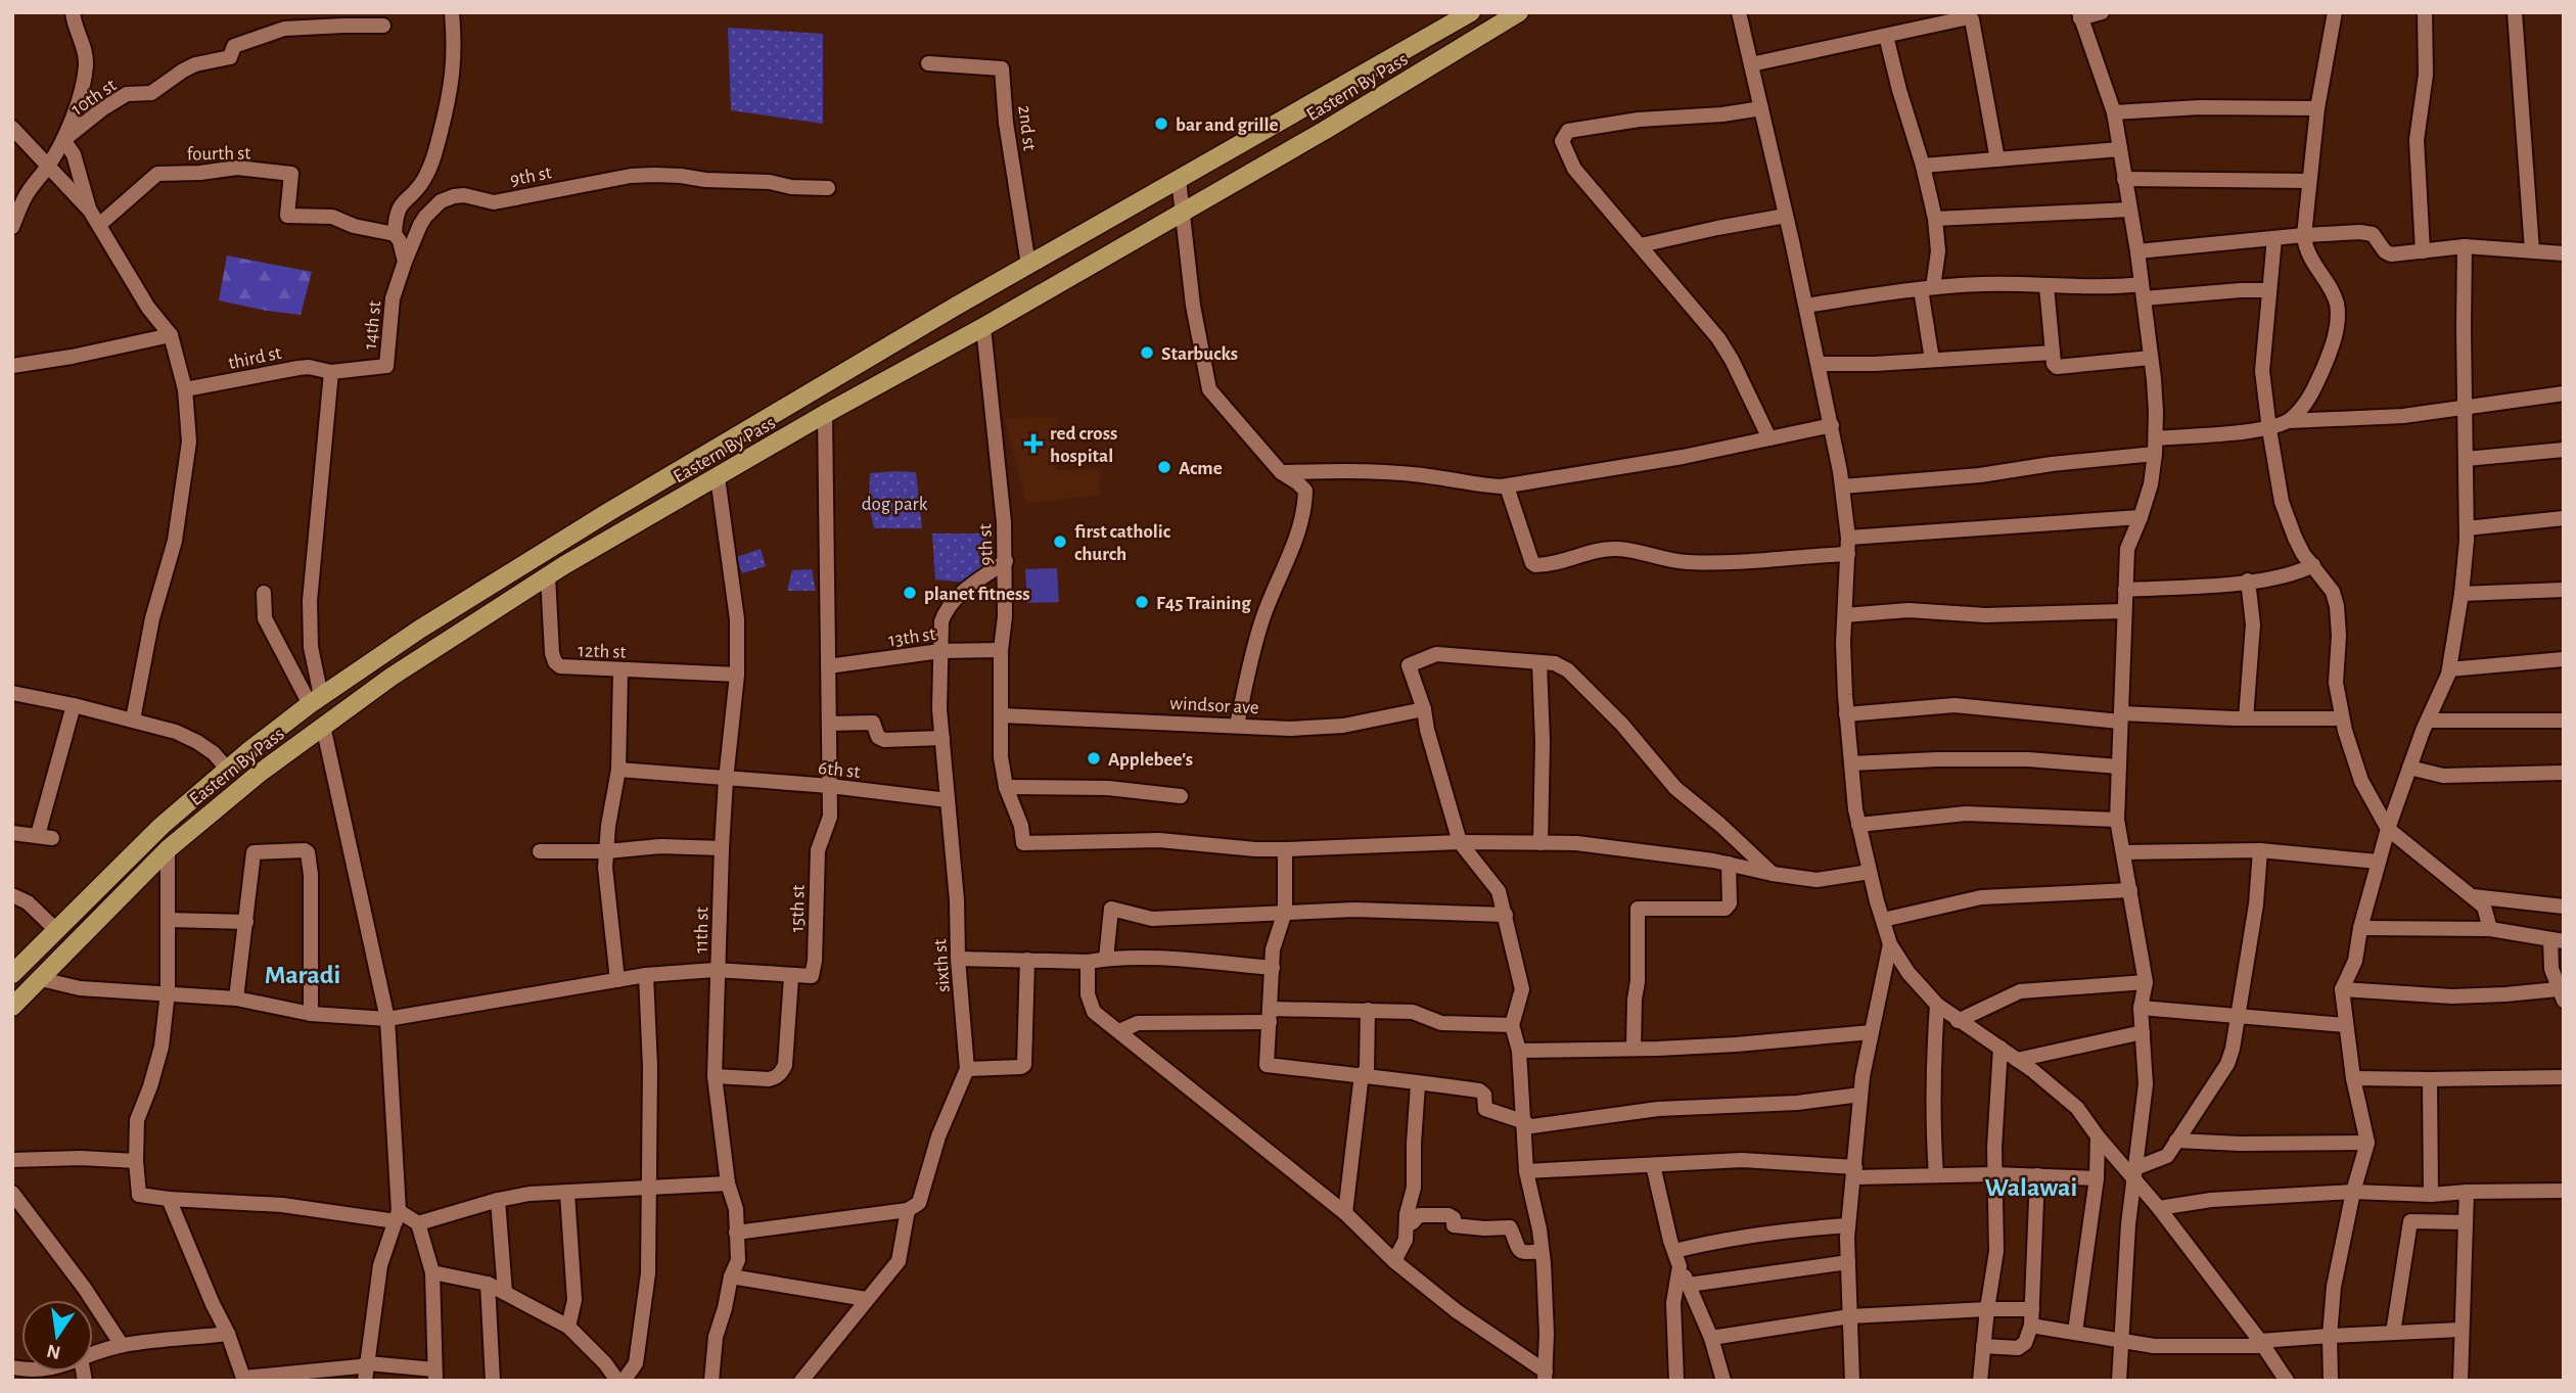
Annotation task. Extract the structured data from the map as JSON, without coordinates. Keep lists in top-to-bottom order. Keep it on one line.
{"streets":{"main road":["Eastern By Pass"],"street":["10th st","2nd st","fourth st","9th st","14th st","third st","13th st","12th st","windsor ave","6th st","15th st","11th st","sixth st"]},"crossings":[["Eastern By Pass","2nd st"],["Eastern By Pass","9th st"],["Eastern By Pass","12th st"],["Eastern By Pass","15th st"],["Eastern By Pass","11th st"],["9th st","14th st"],["9th st","13th st"],["9th st","windsor ave"],["9th st","sixth st"],["14th st","third st"],["13th st","15th st"],["13th st","sixth st"],["12th st","11th st"],["6th st","15th st"],["6th st","11th st"],["6th st","sixth st"]],"districts":["Maradi","Walawai"],"parks":["dog park"],"places":{"other":["bar and grille","Starbucks","Acme","first catholic church","planet fitness","F45 Training","Applebee's"],"health":["red cross hospital"]},"north":"bottom"}
